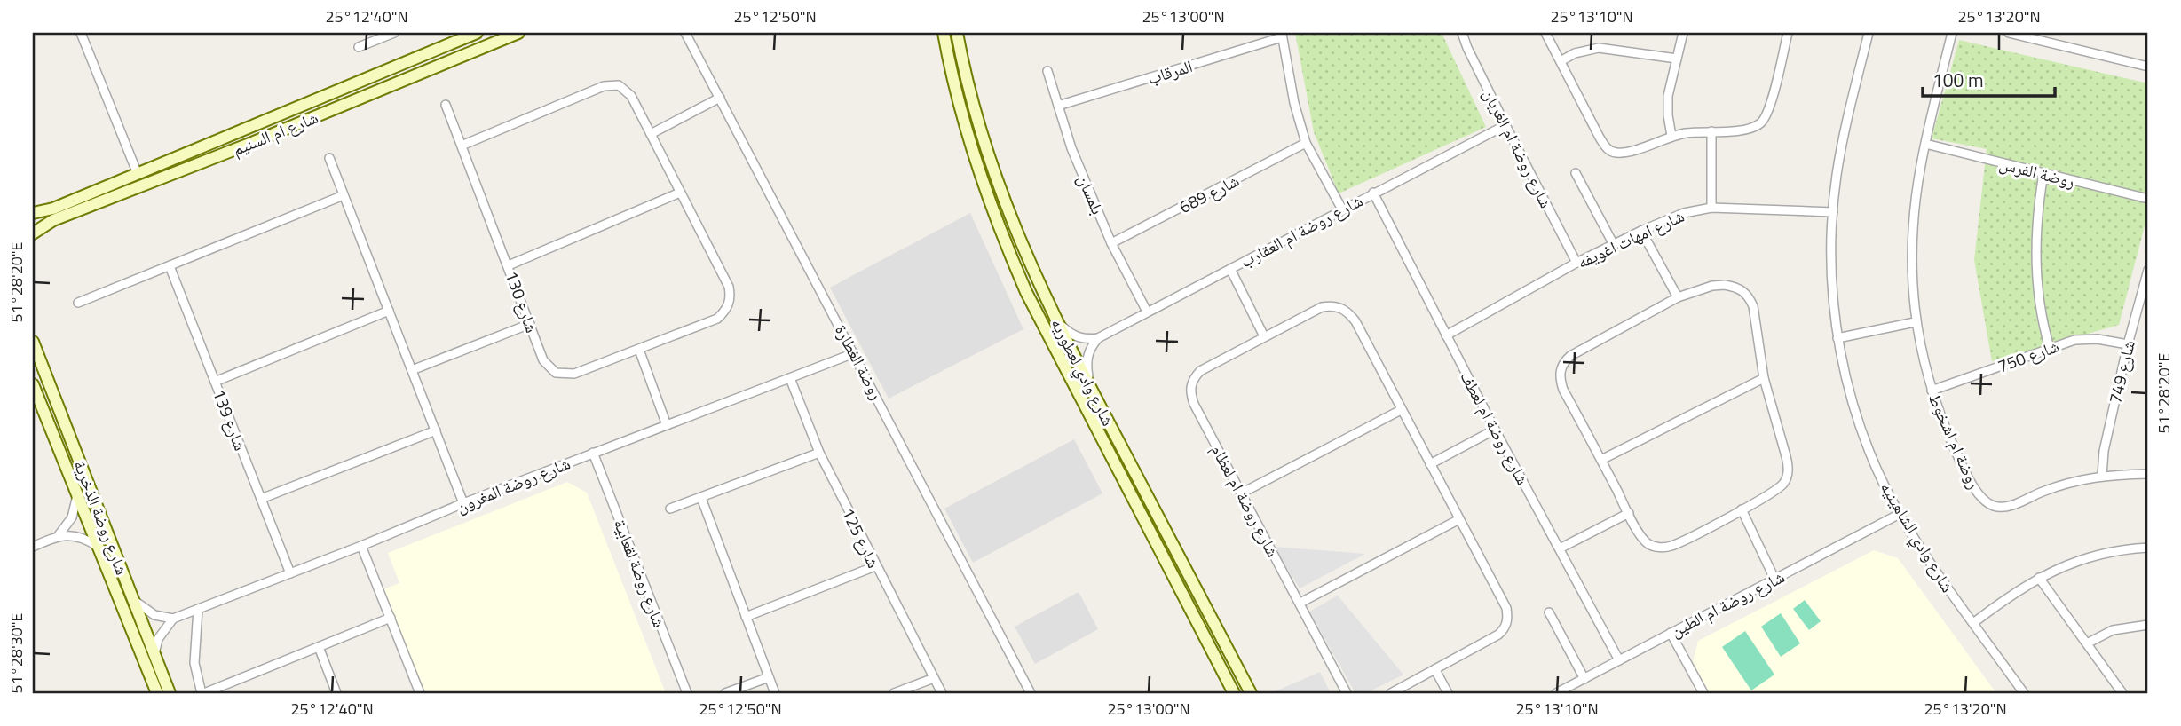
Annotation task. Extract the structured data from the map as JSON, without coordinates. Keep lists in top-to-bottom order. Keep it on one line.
{"streets":{"street":["المرقاب","شارع ام السنيم","شارع روضة ام الغربان","روضة الفرس","شارع 689","بلمسان","شارع روضة ام العقارب","شارع امهات اغويفه","شارع 130","شارع 750","روضة الغطارة","شارع وادي لعطوريه","شارع 749","شارع 139","شارع روضة ام لعطف","روضة ام اشخوط","شارع روضة المغرون","شارع روضة ام لعظام","شارع روضة الذخرية","شارع وادي الشاهينيه","شارع 125","شارع روضة لقعابية","شارع روضة ام الطين"]},"crossings":[["المرقاب","بلمسان"],["شارع روضة ام الغربان","شارع روضة ام العقارب"],["شارع روضة ام الغربان","شارع امهات اغويفه"],["روضة الفرس","روضة ام اشخوط"],["شارع 689","بلمسان"],["بلمسان","شارع روضة ام العقارب"],["شارع روضة ام العقارب","شارع روضة ام لعطف"],["شارع امهات اغويفه","شارع روضة ام لعطف"],["شارع امهات اغويفه","شارع وادي الشاهينيه"],["شارع 750","شارع 749"],["شارع 750","روضة ام اشخوط"],["روضة الغطارة","شارع روضة المغرون"],["شارع 749","روضة ام اشخوط"],["شارع 139","شارع روضة المغرون"],["شارع روضة ام لعطف","شارع روضة ام الطين"],["شارع روضة المغرون","شارع 125"],["شارع روضة المغرون","شارع روضة لقعابية"],["شارع وادي الشاهينيه","شارع روضة ام الطين"]],"scale_bar":"100 m","coordinates":["25°12'40\"N","25°12'50\"N","25°13'00\"N","25°13'10\"N","25°13'20\"N","51°28'20\"E","51°28'30\"E"]}
